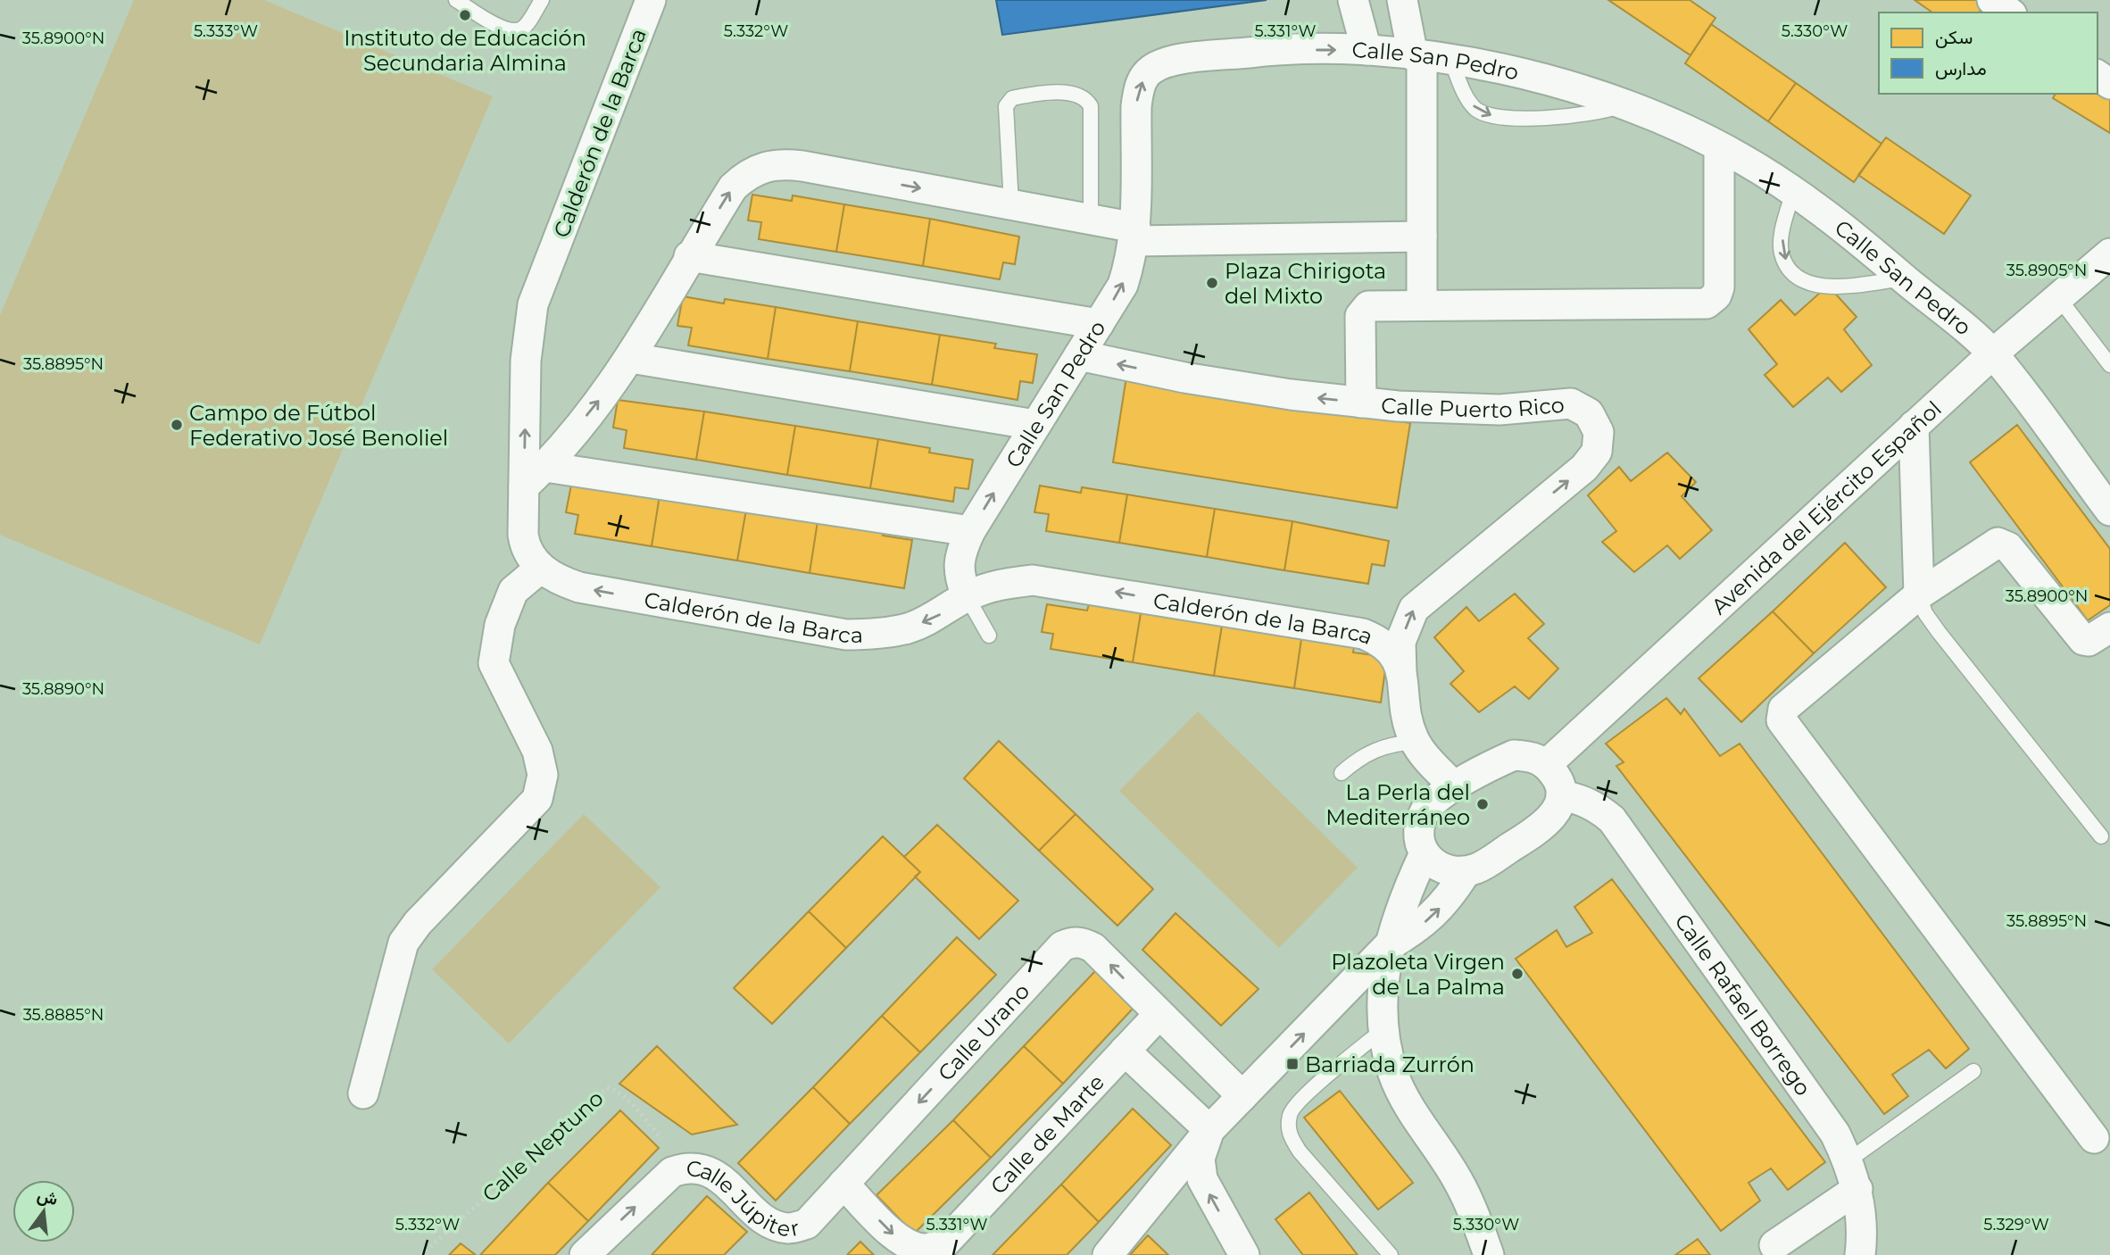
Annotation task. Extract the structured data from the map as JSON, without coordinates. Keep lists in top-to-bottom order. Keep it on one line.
{"streets":{"street":["Calle San Pedro","Calderón de la Barca","Calle Puerto Rico","Avenida del Ejército Español","Calle Rafael Borrego","Calle Urano","Calle de Marte","Calle Júpiter"],"path":["Calle Neptuno"]},"crossings":[["Calle San Pedro","Calderón de la Barca"],["Calle San Pedro","Calle Puerto Rico"],["Calle San Pedro","Avenida del Ejército Español"],["Calderón de la Barca","Calle Puerto Rico"],["Calle Urano","Calle de Marte"],["Calle Urano","Calle Júpiter"],["Calle de Marte","Calle Júpiter"],["Calle Neptuno","Calle Júpiter"]],"one_way":["Calle Júpiter"],"places":{"other":["Instituto de Educación Secundaria Almina","Plaza Chirigota del Mixto","Campo de Fútbol Federativo José Benoliel","La Perla del Mediterráneo","Plazoleta Virgen de La Palma"],"transit":["Barriada Zurrón"]},"legend":["سكن","مدارس"],"north":"top","coordinates":["5.333°W","5.332°W","5.331°W","5.330°W","35.8900°N","35.8905°N","35.8895°N","35.8890°N","35.8885°N","5.329°W"]}
